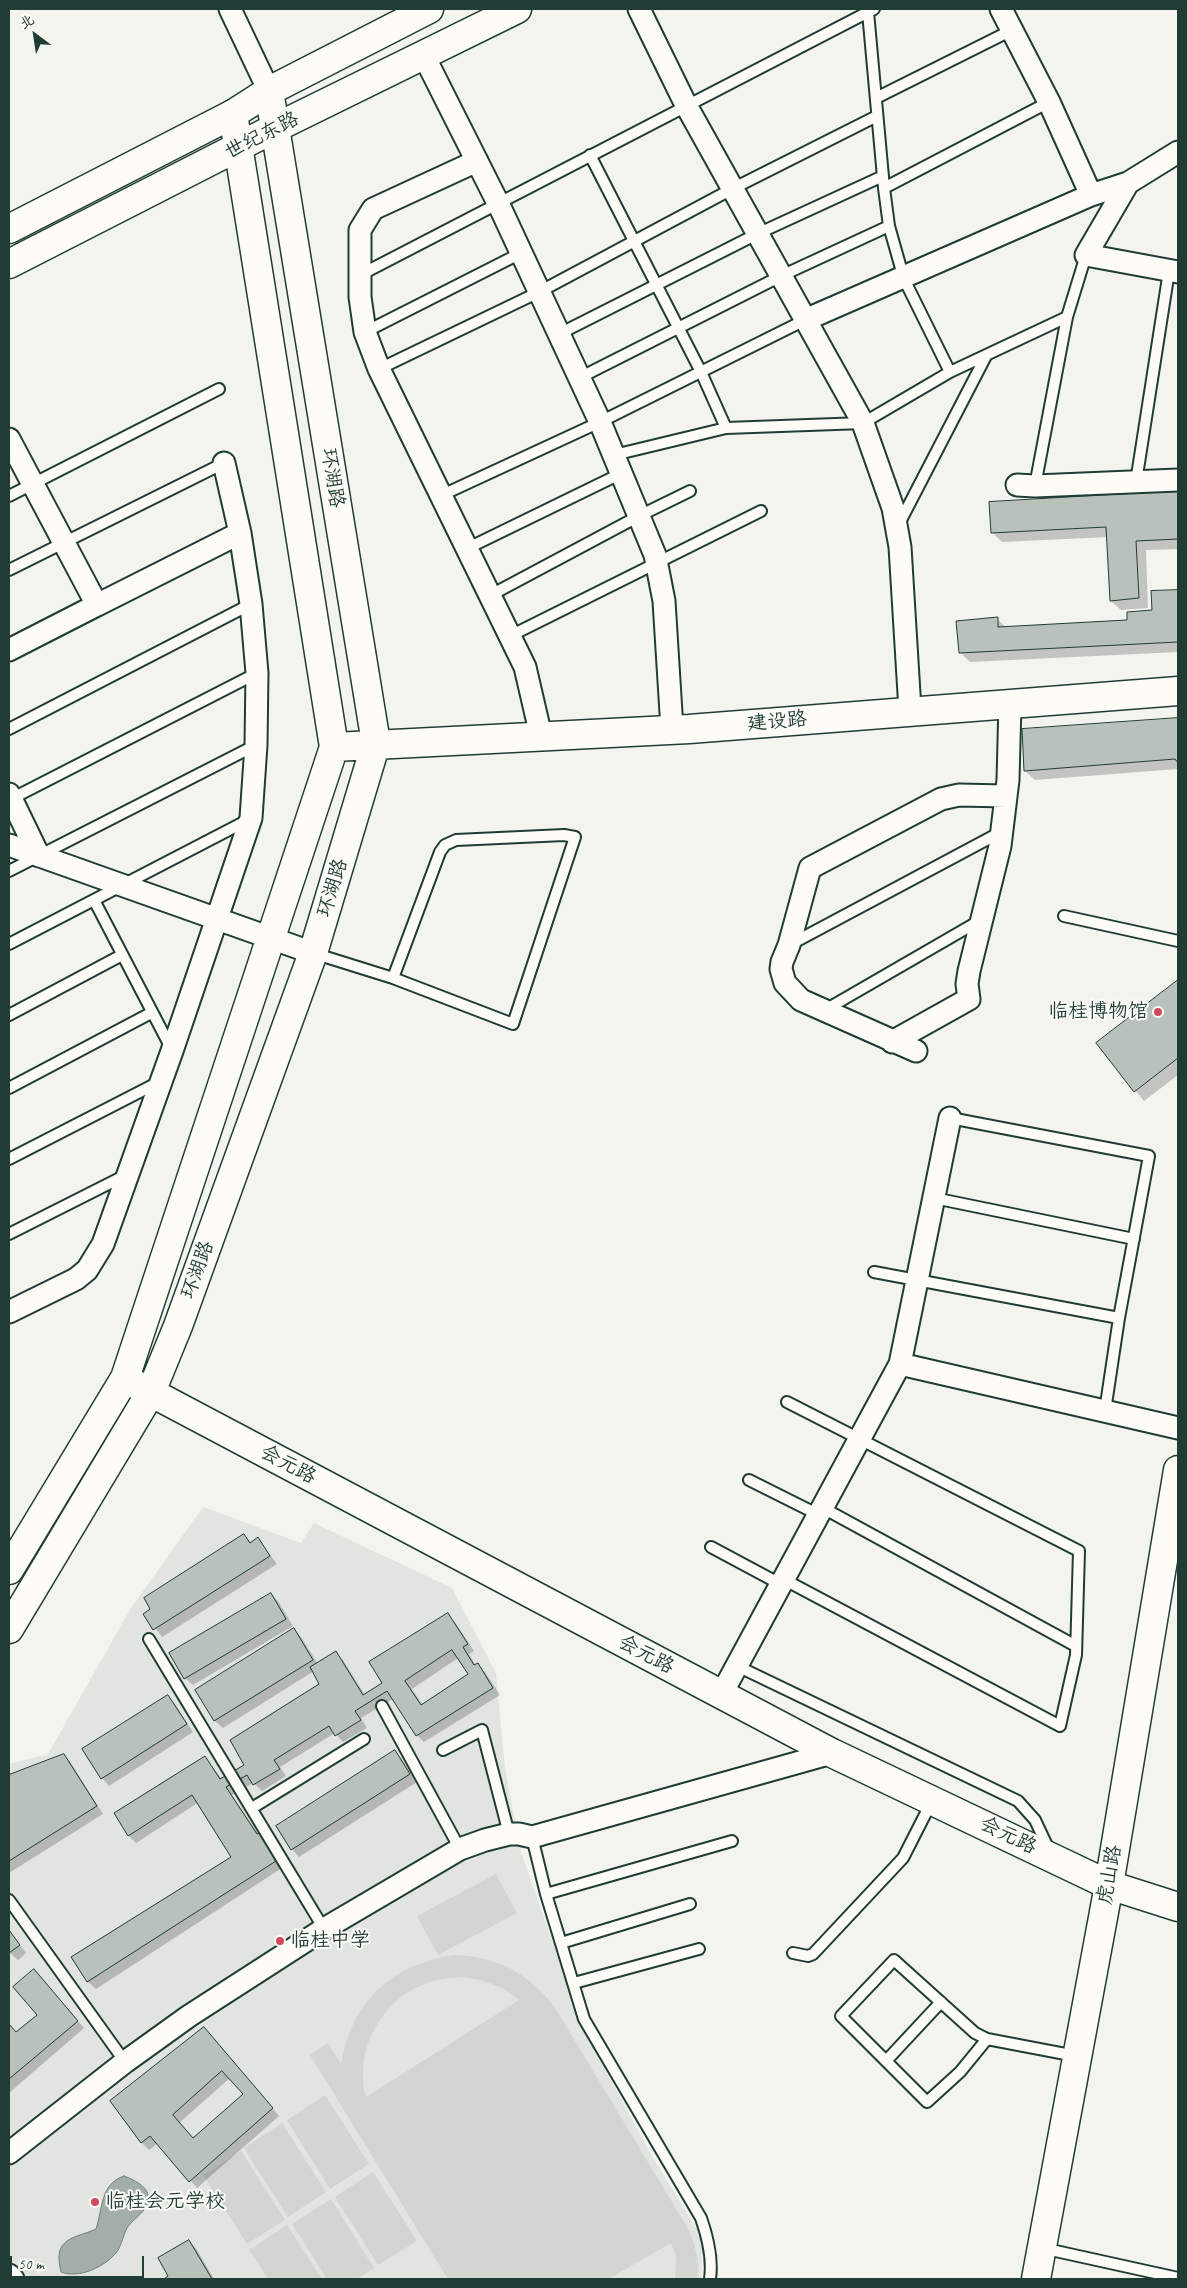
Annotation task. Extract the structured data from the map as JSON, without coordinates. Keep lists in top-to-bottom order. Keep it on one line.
{"streets":{"main road":["世纪东路","环湖路","建设路","会元路","虎山路"]},"crossings":[["世纪东路","环湖路"],["环湖路","建设路"],["环湖路","会元路"],["会元路","虎山路"]],"places":["临桂博物馆","临桂中学","临桂会元学校"],"scale_bar":"50 m","north":"top left"}
